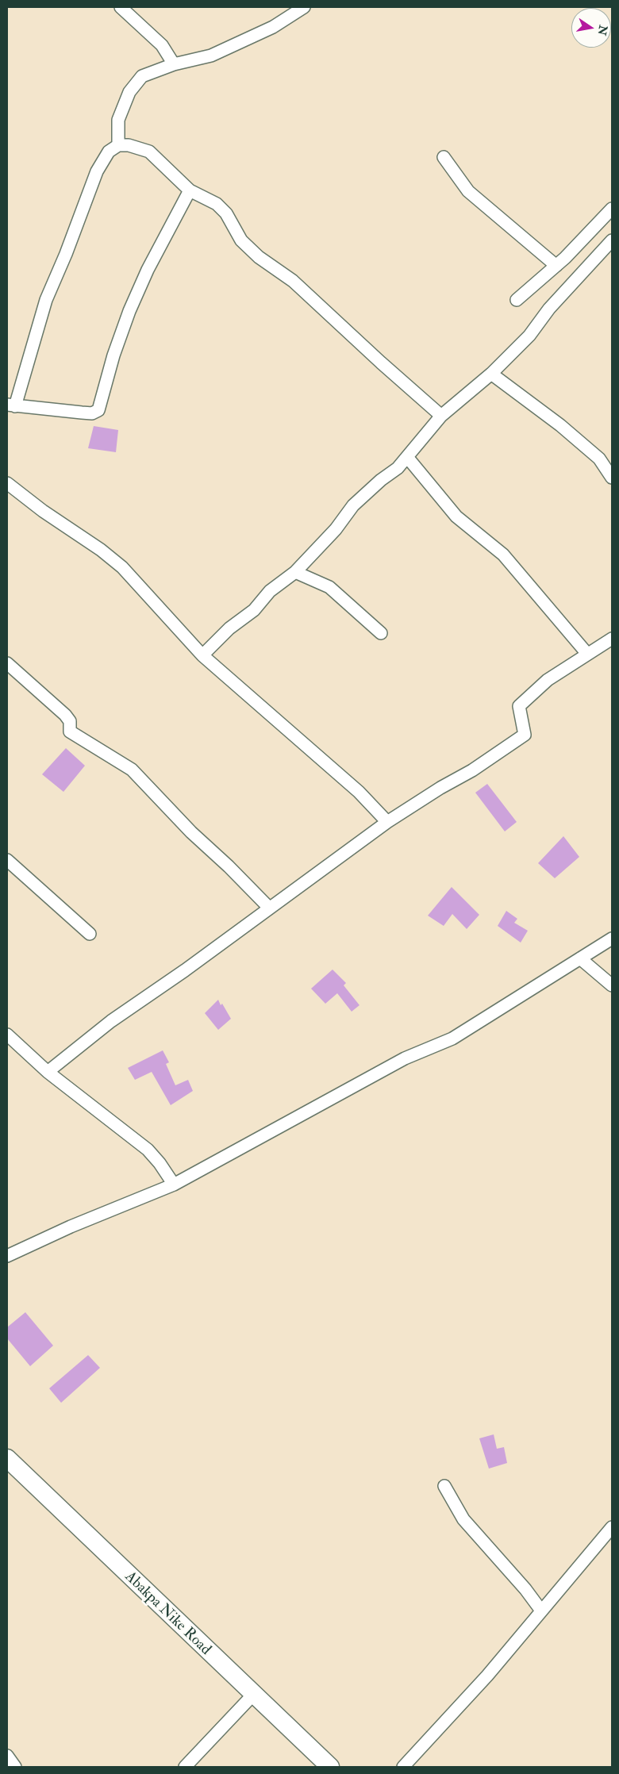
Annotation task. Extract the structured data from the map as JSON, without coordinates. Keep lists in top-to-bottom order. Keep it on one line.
{"streets":{"main road":["Abakpa Nike Road"]},"north":"right"}
